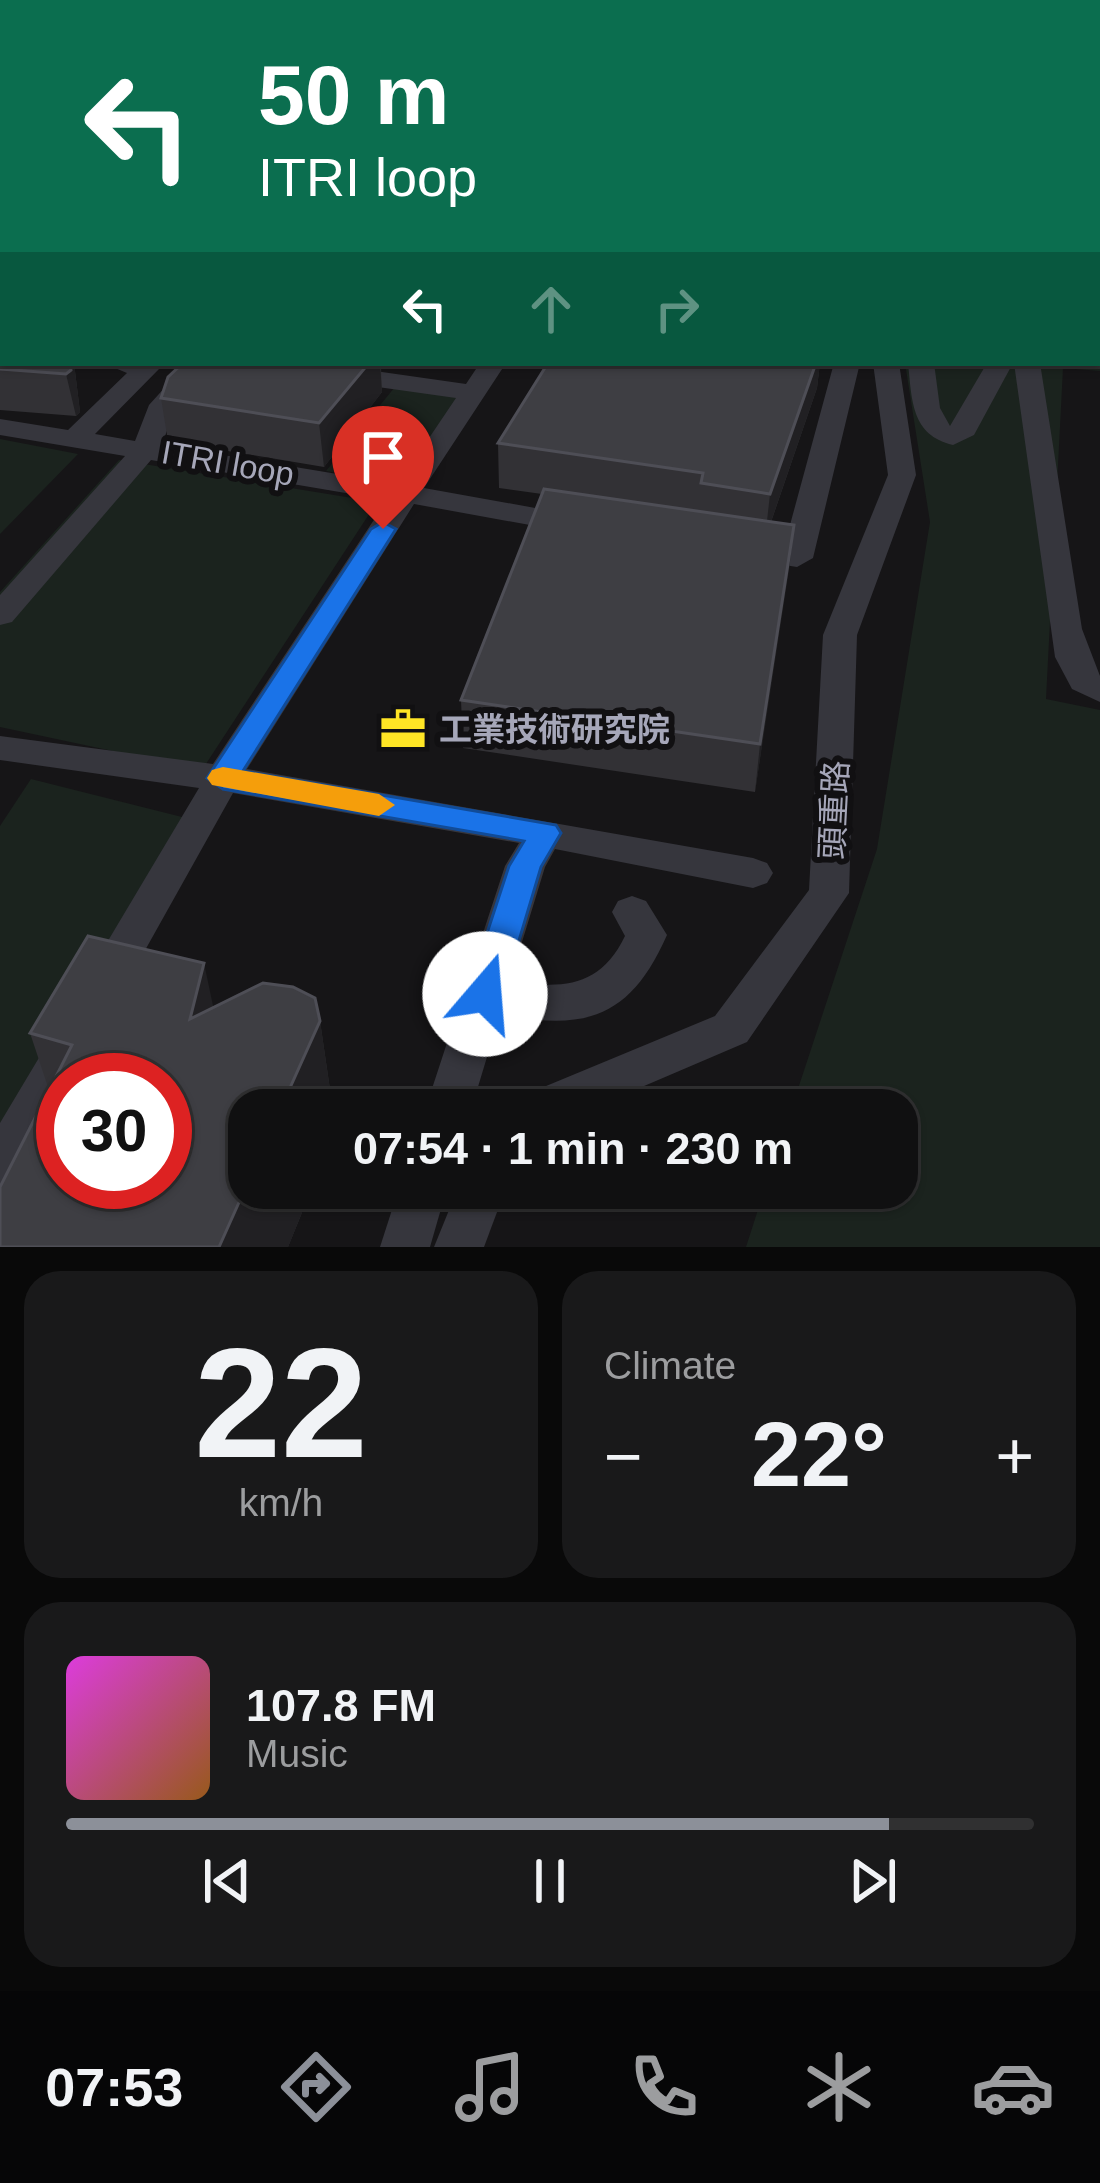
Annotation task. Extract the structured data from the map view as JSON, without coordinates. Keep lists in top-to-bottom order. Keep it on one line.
{"streets":{"street":["ITRI loop","頭重路"]},"places":{"office":["工業技術研究院"]},"page":{"turn":["50 m","ITRI loop"],"limit":"30","trip":"07:54 · 1 min · 230 m","tile":[["22","km/h"],"Climate"],"heat":["−","22°","+"],"song":["107.8 FM","Music"],"tabs":"07:53"}}
